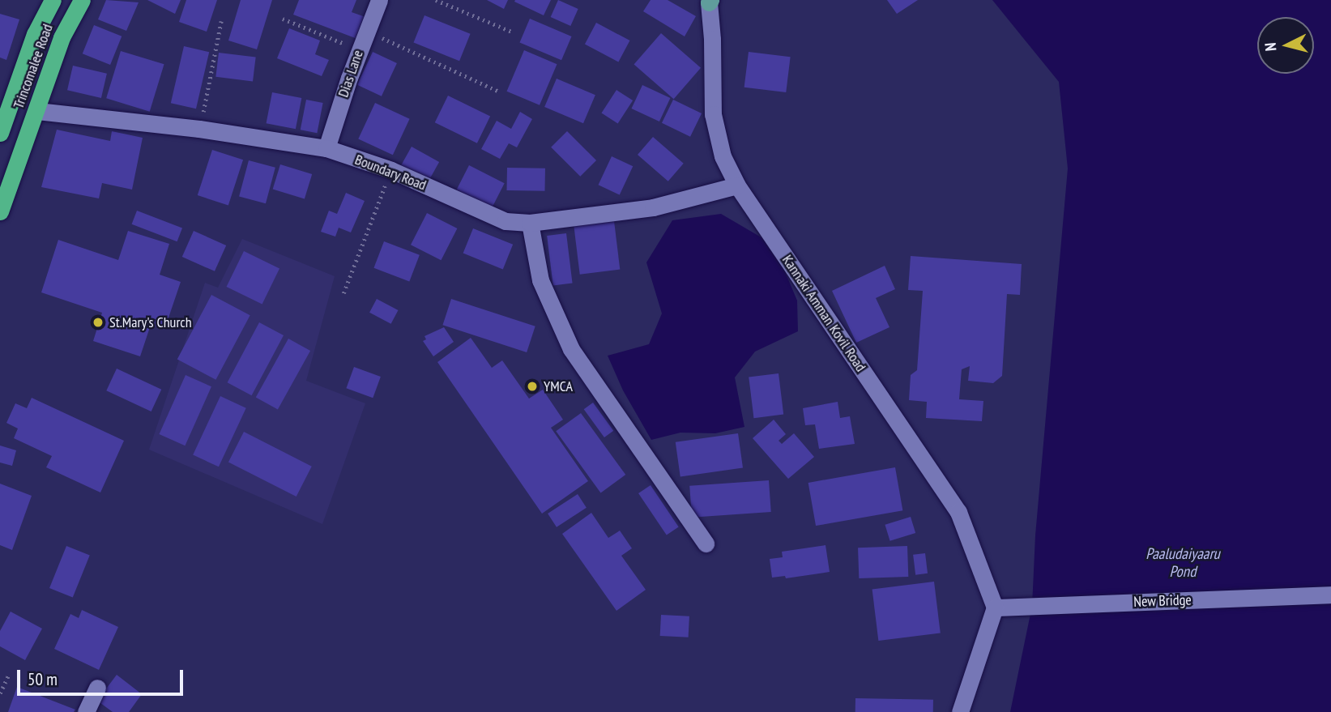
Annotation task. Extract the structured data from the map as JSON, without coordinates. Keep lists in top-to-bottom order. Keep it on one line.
{"streets":{"highway":["Trincomalee Road"],"main road":["Dias Lane","Boundary Road","Kannaki Amman Kovil Road","New Bridge"]},"crossings":[["Trincomalee Road","Boundary Road"],["Dias Lane","Boundary Road"],["Boundary Road","Kannaki Amman Kovil Road"],["Kannaki Amman Kovil Road","New Bridge"]],"water":["Paaludaiyaaru Pond"],"places":["St.Mary's Church","YMCA"],"scale_bar":"50 m","north":"left"}
